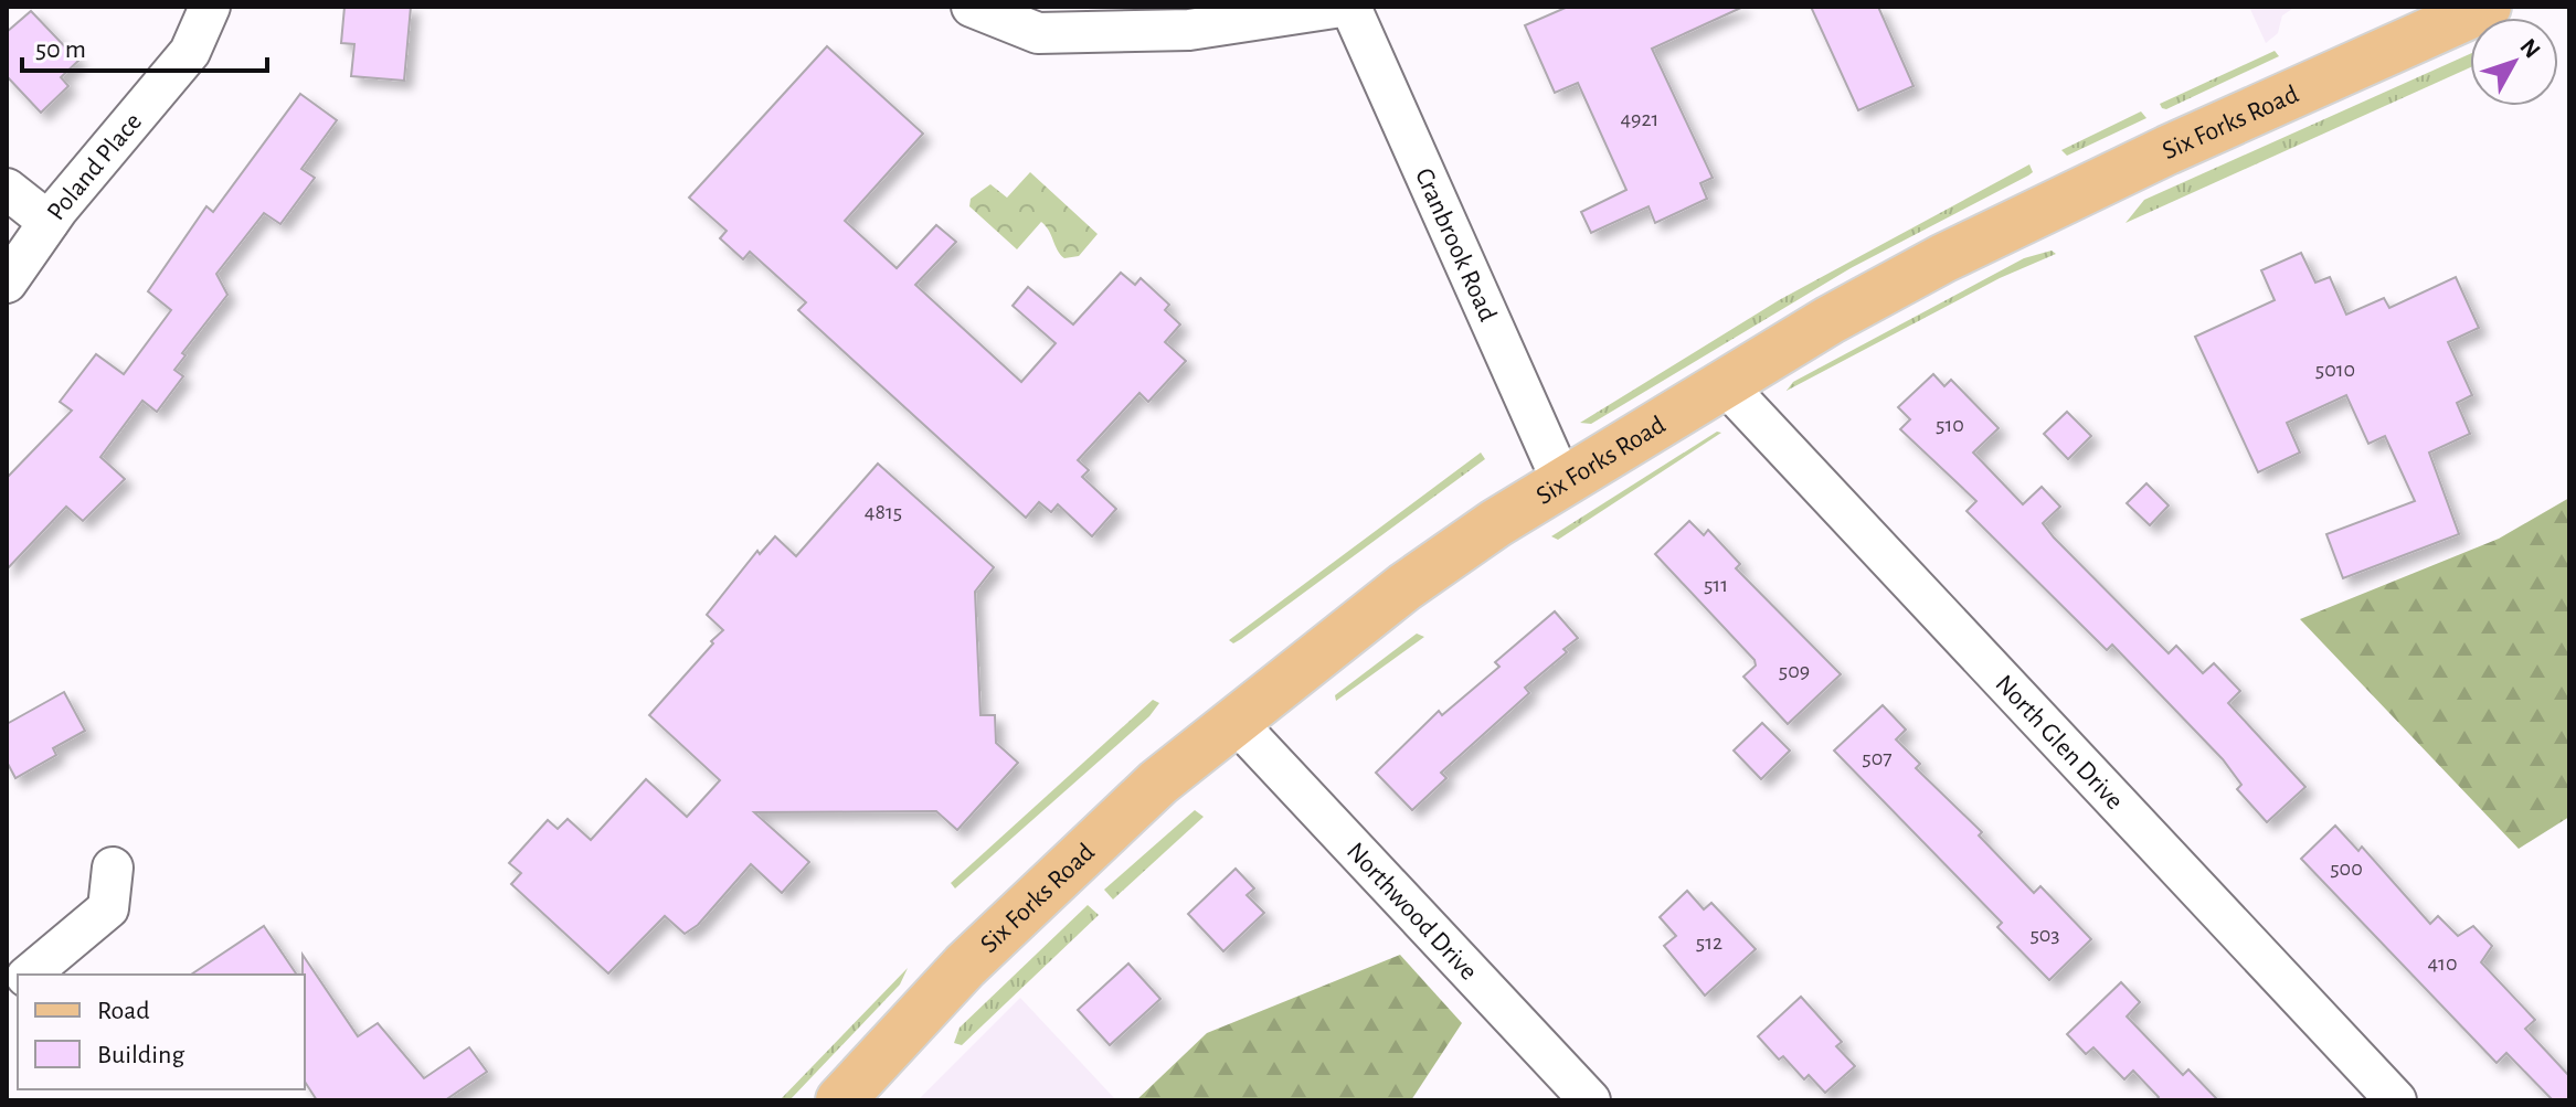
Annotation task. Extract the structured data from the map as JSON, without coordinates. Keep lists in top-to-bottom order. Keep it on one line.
{"streets":{"main road":["Six Forks Road"],"street":["Poland Place","Cranbrook Road","North Glen Drive","Northwood Drive"]},"crossings":[["Six Forks Road","Cranbrook Road"],["Six Forks Road","North Glen Drive"],["Six Forks Road","Northwood Drive"]],"house_numbers":["4921","5010","510","4815","511","509","507","500","503","512","410"],"legend":["Road","Building"],"scale_bar":"50 m","north":"top right"}
